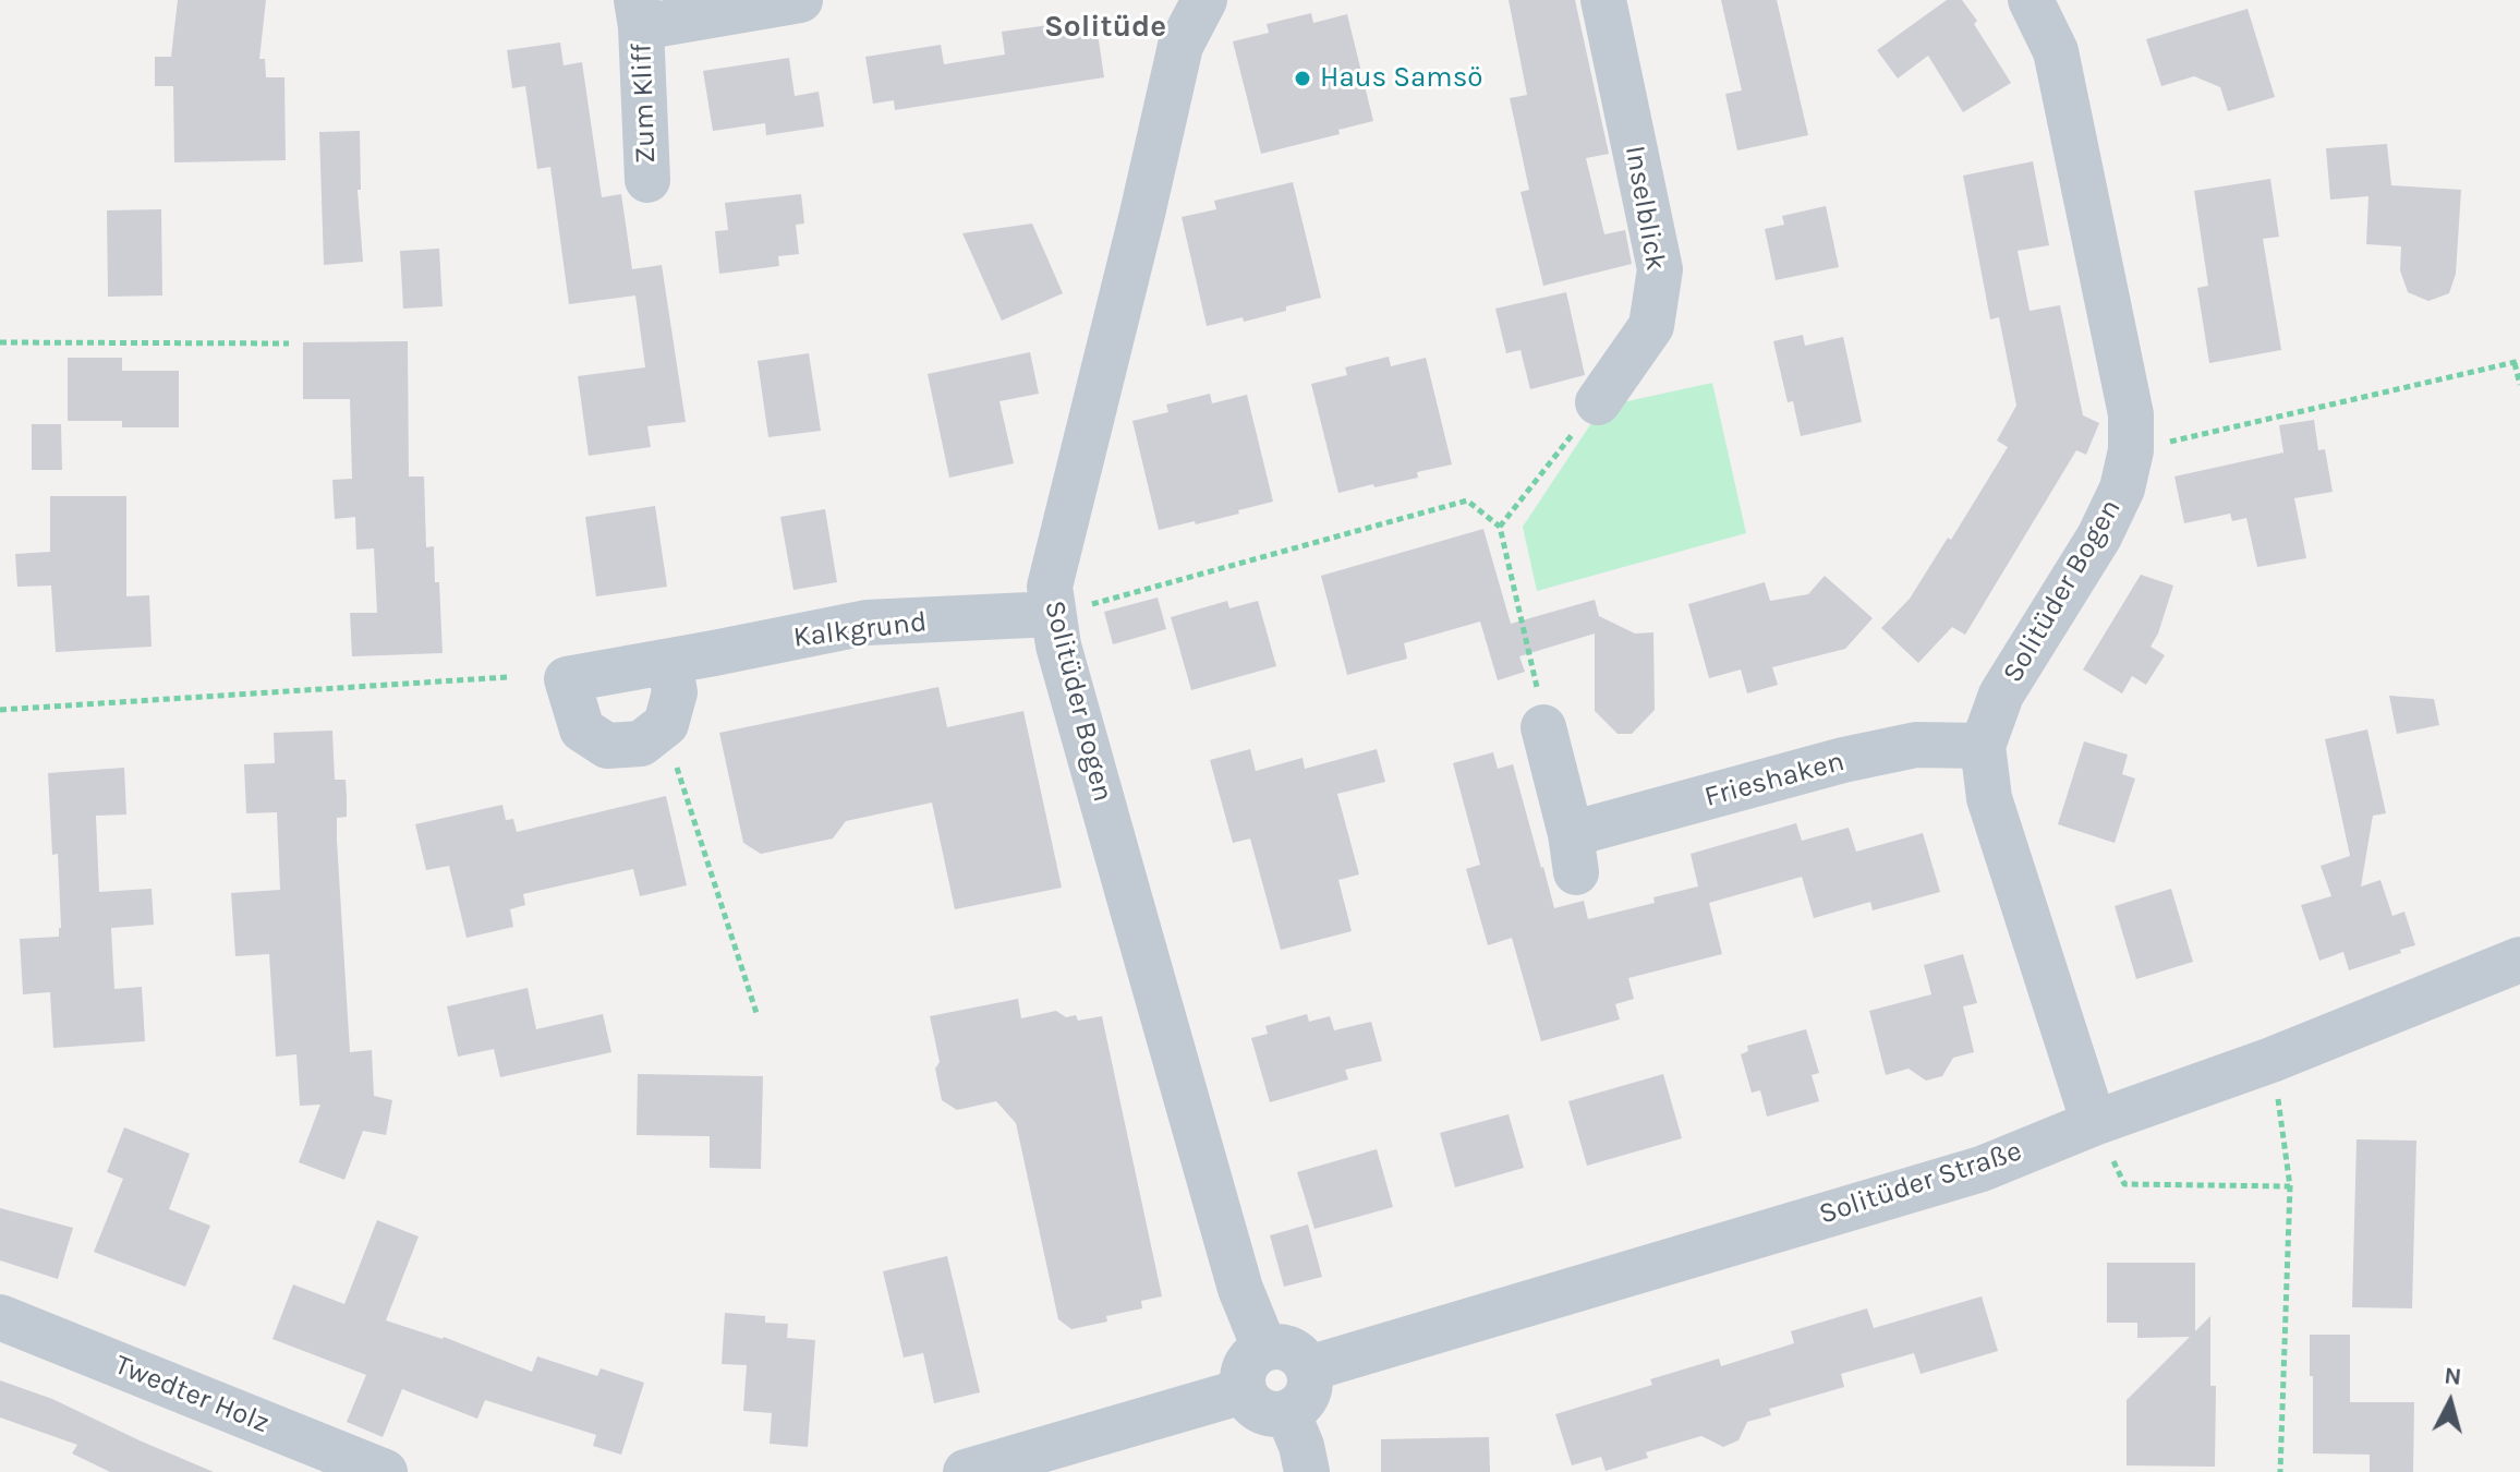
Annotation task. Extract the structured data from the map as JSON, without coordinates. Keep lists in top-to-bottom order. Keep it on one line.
{"streets":{"street":["Zum Kliff","Inselblick","Solitüder Bogen","Kalkgrund","Frieshaken","Solitüder Straße","Twedter Holz"]},"crossings":[["Solitüder Bogen","Kalkgrund"],["Solitüder Bogen","Frieshaken"],["Solitüder Bogen","Solitüder Straße"]],"districts":["Solitüde"],"places":["Haus Samsö"],"north":"top"}
